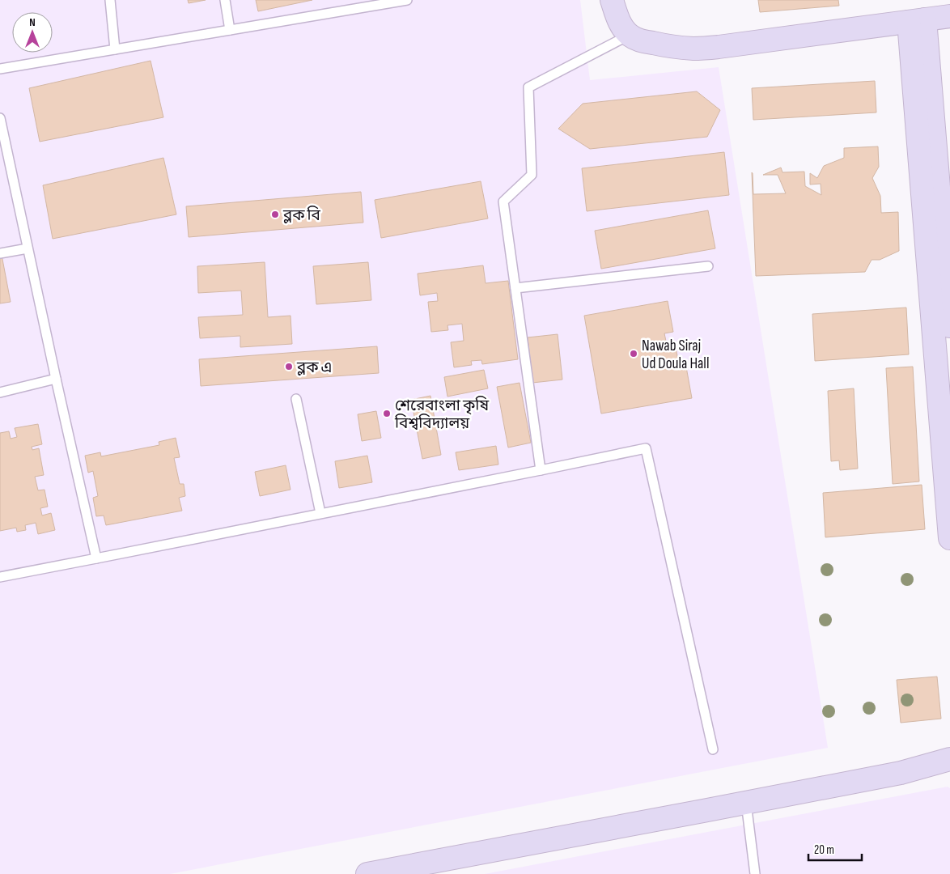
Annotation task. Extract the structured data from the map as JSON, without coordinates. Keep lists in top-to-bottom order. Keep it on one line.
{"places":["ব্লক বি","Nawab Siraj Ud Doula Hall","ব্লক এ","শেরেবাংলা কৃষি বিশ্ববিদ্যালয়"],"scale_bar":"20 m","north":"top"}
